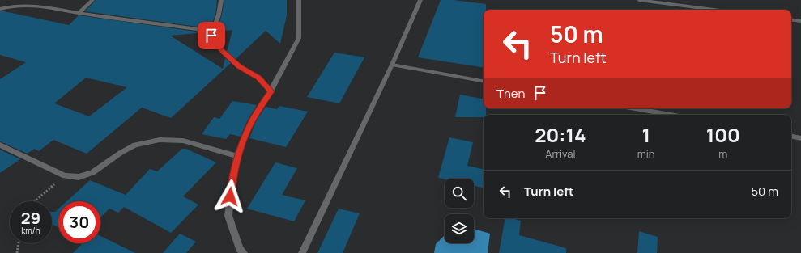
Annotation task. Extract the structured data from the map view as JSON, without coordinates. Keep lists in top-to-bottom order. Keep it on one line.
{"page":{"turn":["50 m","Turn left"],"then":"Then","eta":["20:14","Arrival","1","min","100","m"],"list":[{"name":"Turn left","value":"50 m"}],"speed":"29 km/h","limit":"30"}}
